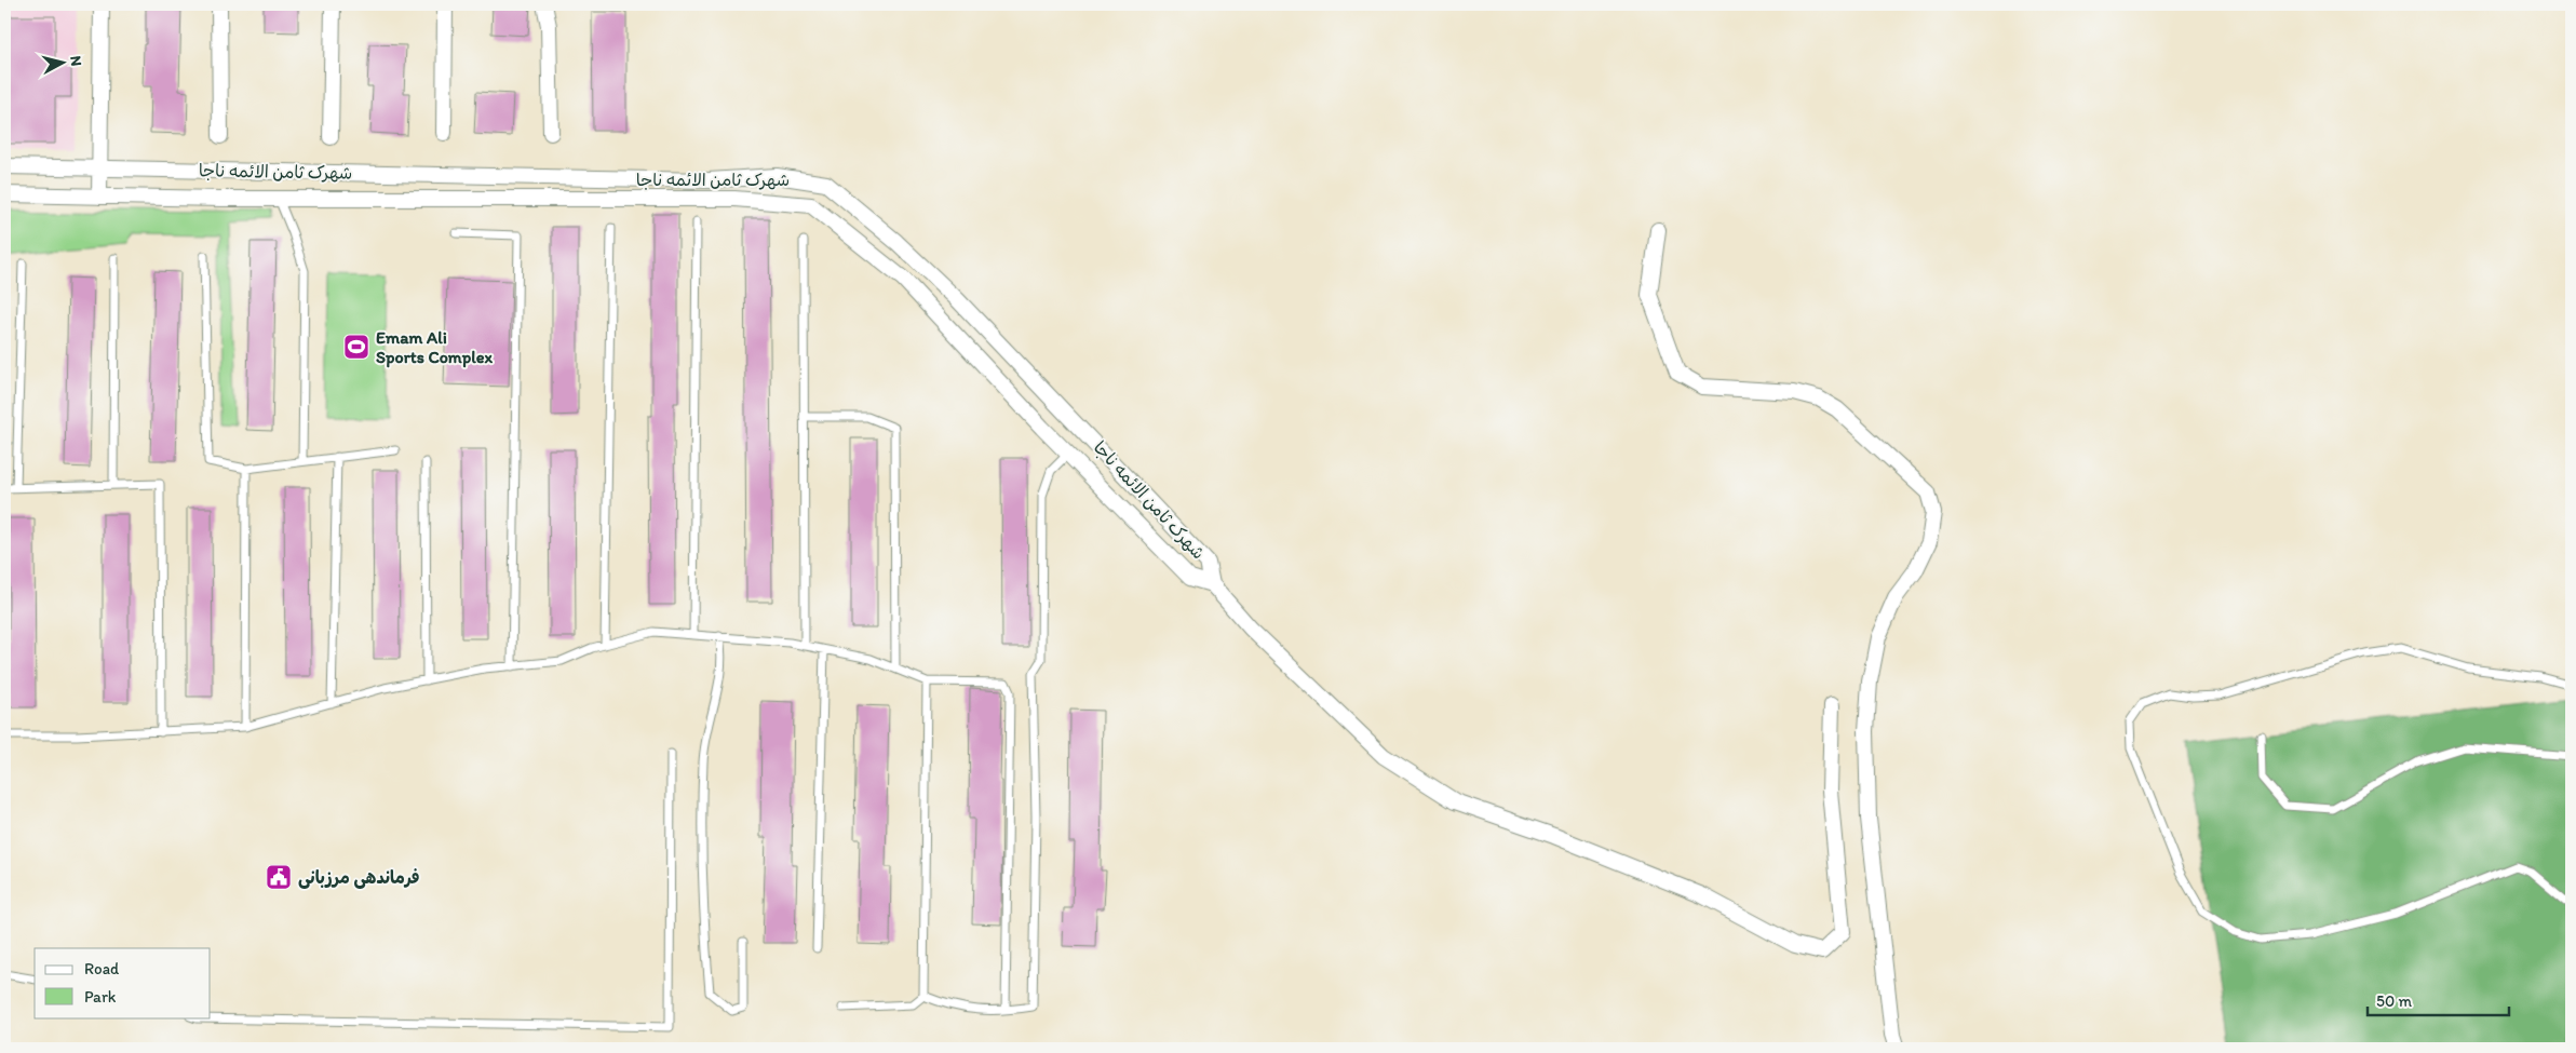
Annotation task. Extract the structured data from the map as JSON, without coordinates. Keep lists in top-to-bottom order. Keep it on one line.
{"streets":{"street":["شهرک ثامن الائمه ناجا"]},"places":{"sports":["Emam Ali Sports Complex"],"public building":["فرماندهی مرزبانی"]},"legend":["Road","Park"],"scale_bar":"50 m","north":"right"}
